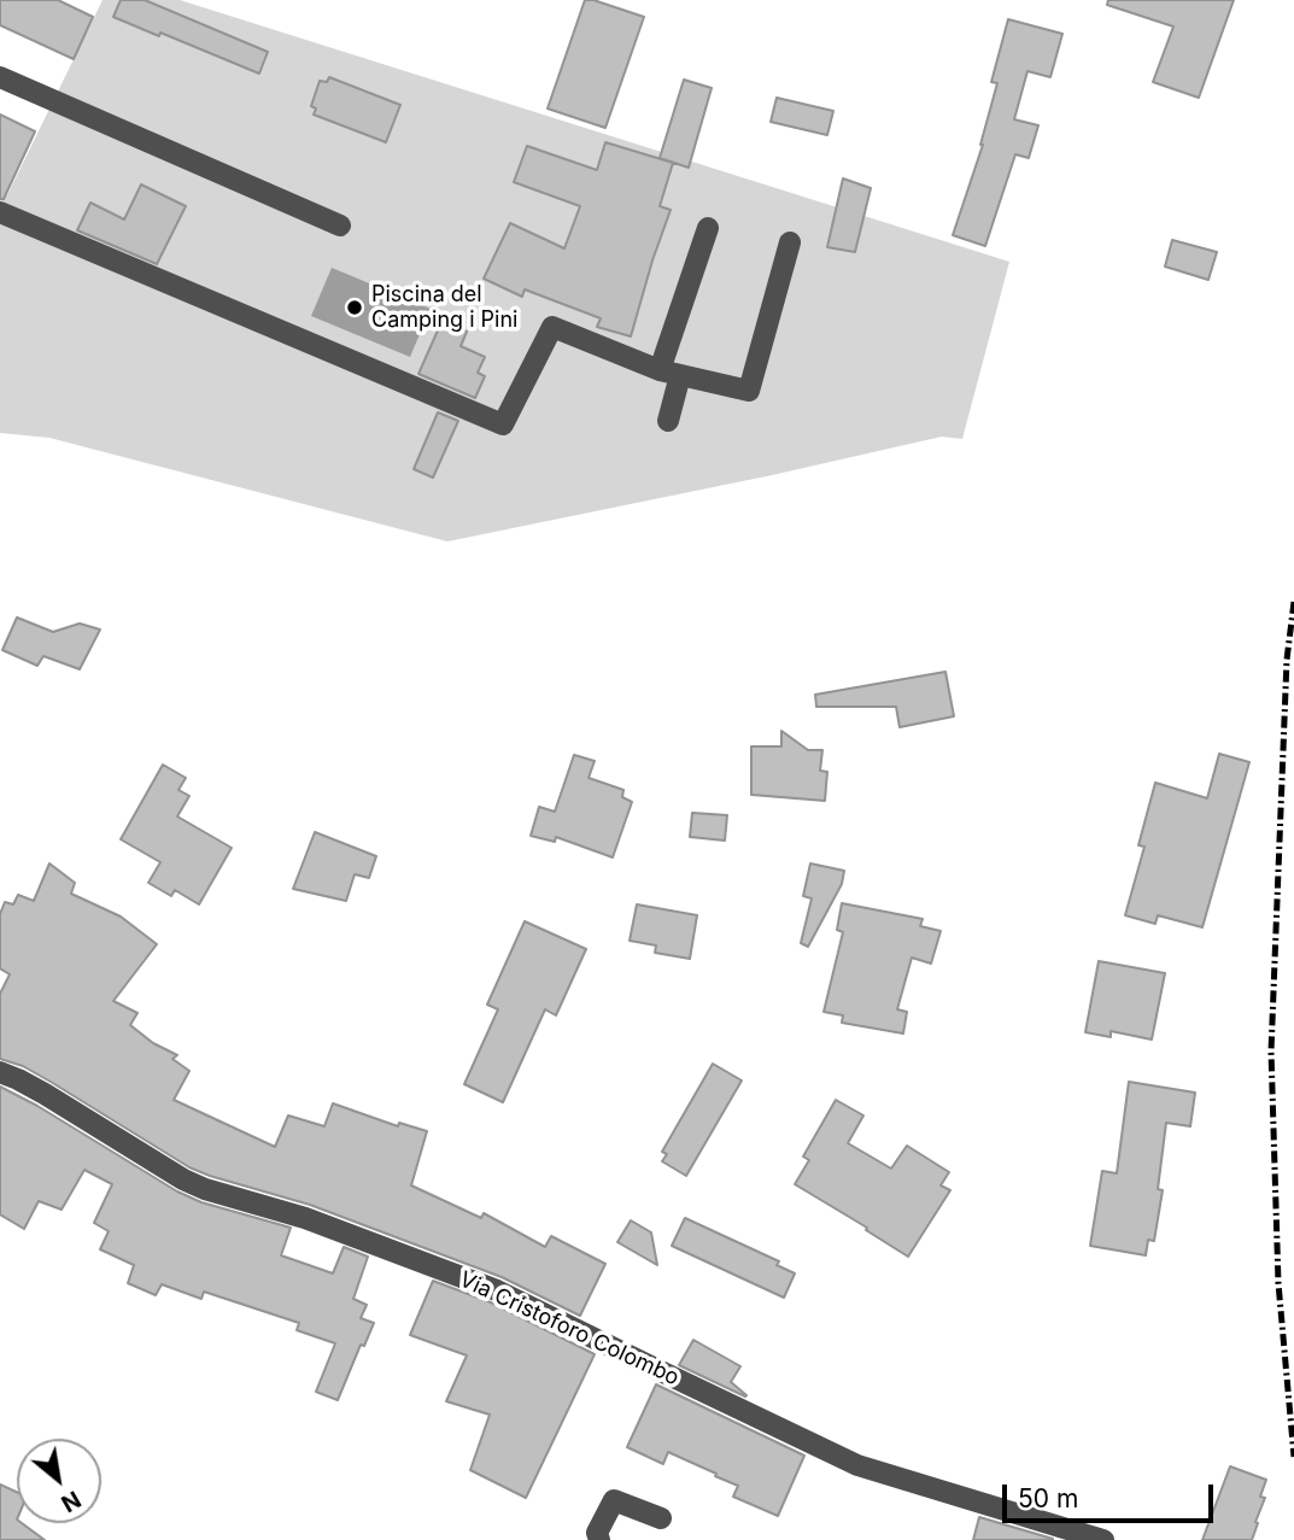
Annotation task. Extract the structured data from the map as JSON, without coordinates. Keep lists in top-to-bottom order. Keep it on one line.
{"streets":{"street":["Via Cristoforo Colombo"]},"places":["Piscina del Camping i Pini"],"scale_bar":"50 m","north":"bottom right"}
